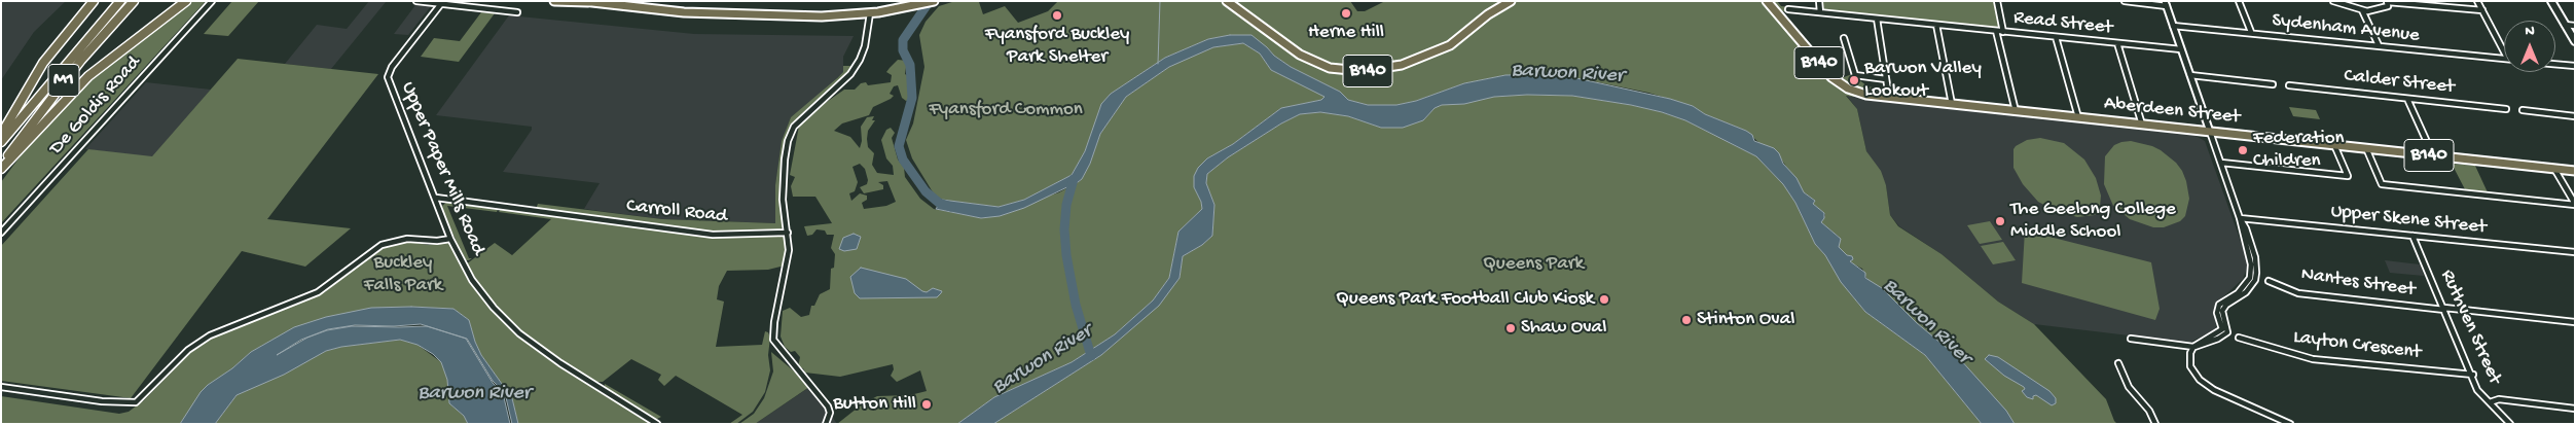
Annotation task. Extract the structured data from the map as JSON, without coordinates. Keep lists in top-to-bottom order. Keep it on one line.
{"streets":{"highway":["M1"],"main road":["B140","Aberdeen Street"],"street":["Read Street","Sydenham Avenue","Calder Street","De Goldis Road","Upper Paper Mills Road","Carroll Road","Upper Skene Street","Nantes Street","Ruthven Street","Layton Crescent"]},"crossings":[["B140","Aberdeen Street"],["Upper Paper Mills Road","Carroll Road"],["Upper Skene Street","Ruthven Street"],["Nantes Street","Ruthven Street"],["Ruthven Street","Layton Crescent"]],"water":["Barwon River"],"parks":["Fyansford Common","Buckley Falls Park","Queens Park"],"places":["Herne Hill","Fyansford Buckley Park Shelter","Barwon Valley Lookout","Federation Children","The Geelong College Middle School","Queens Park Football Club Kiosk","Stinton Oval","Shaw Oval","Button Hill"],"north":"top"}
